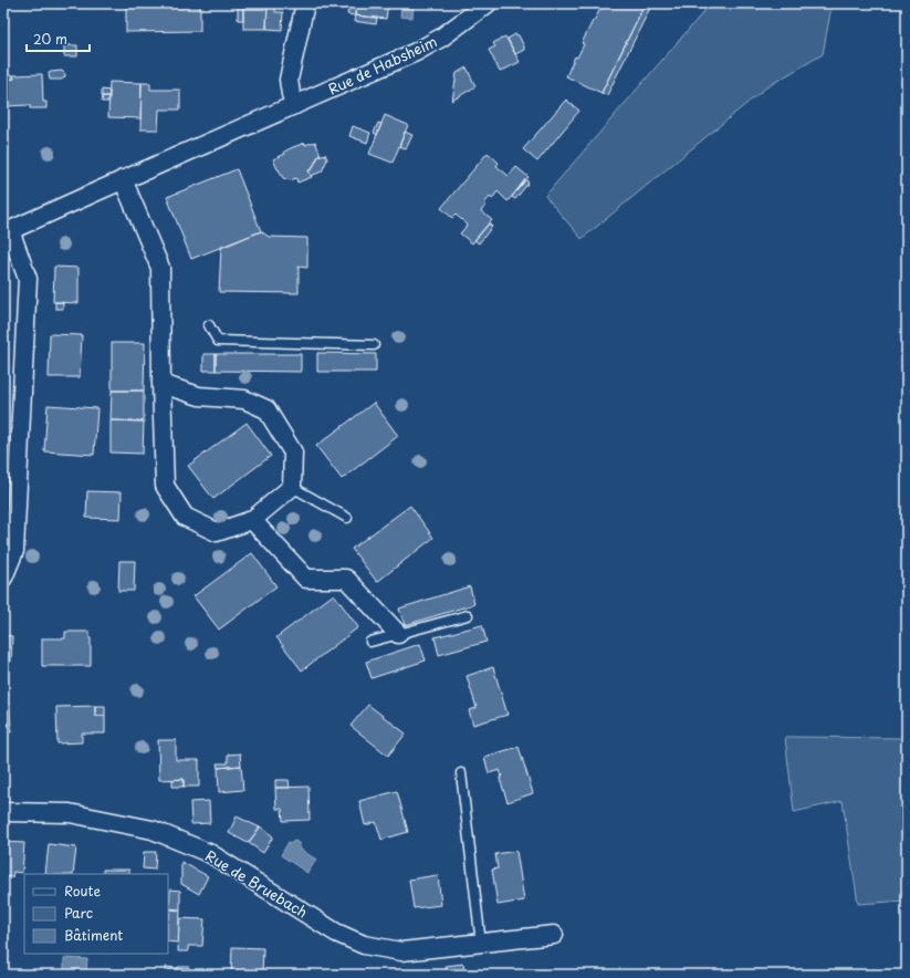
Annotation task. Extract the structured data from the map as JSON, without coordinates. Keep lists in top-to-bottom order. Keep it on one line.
{"streets":{"street":["Rue de Habsheim","Rue de Bruebach"]},"legend":["Route","Parc","Bâtiment"],"scale_bar":"20 m"}
